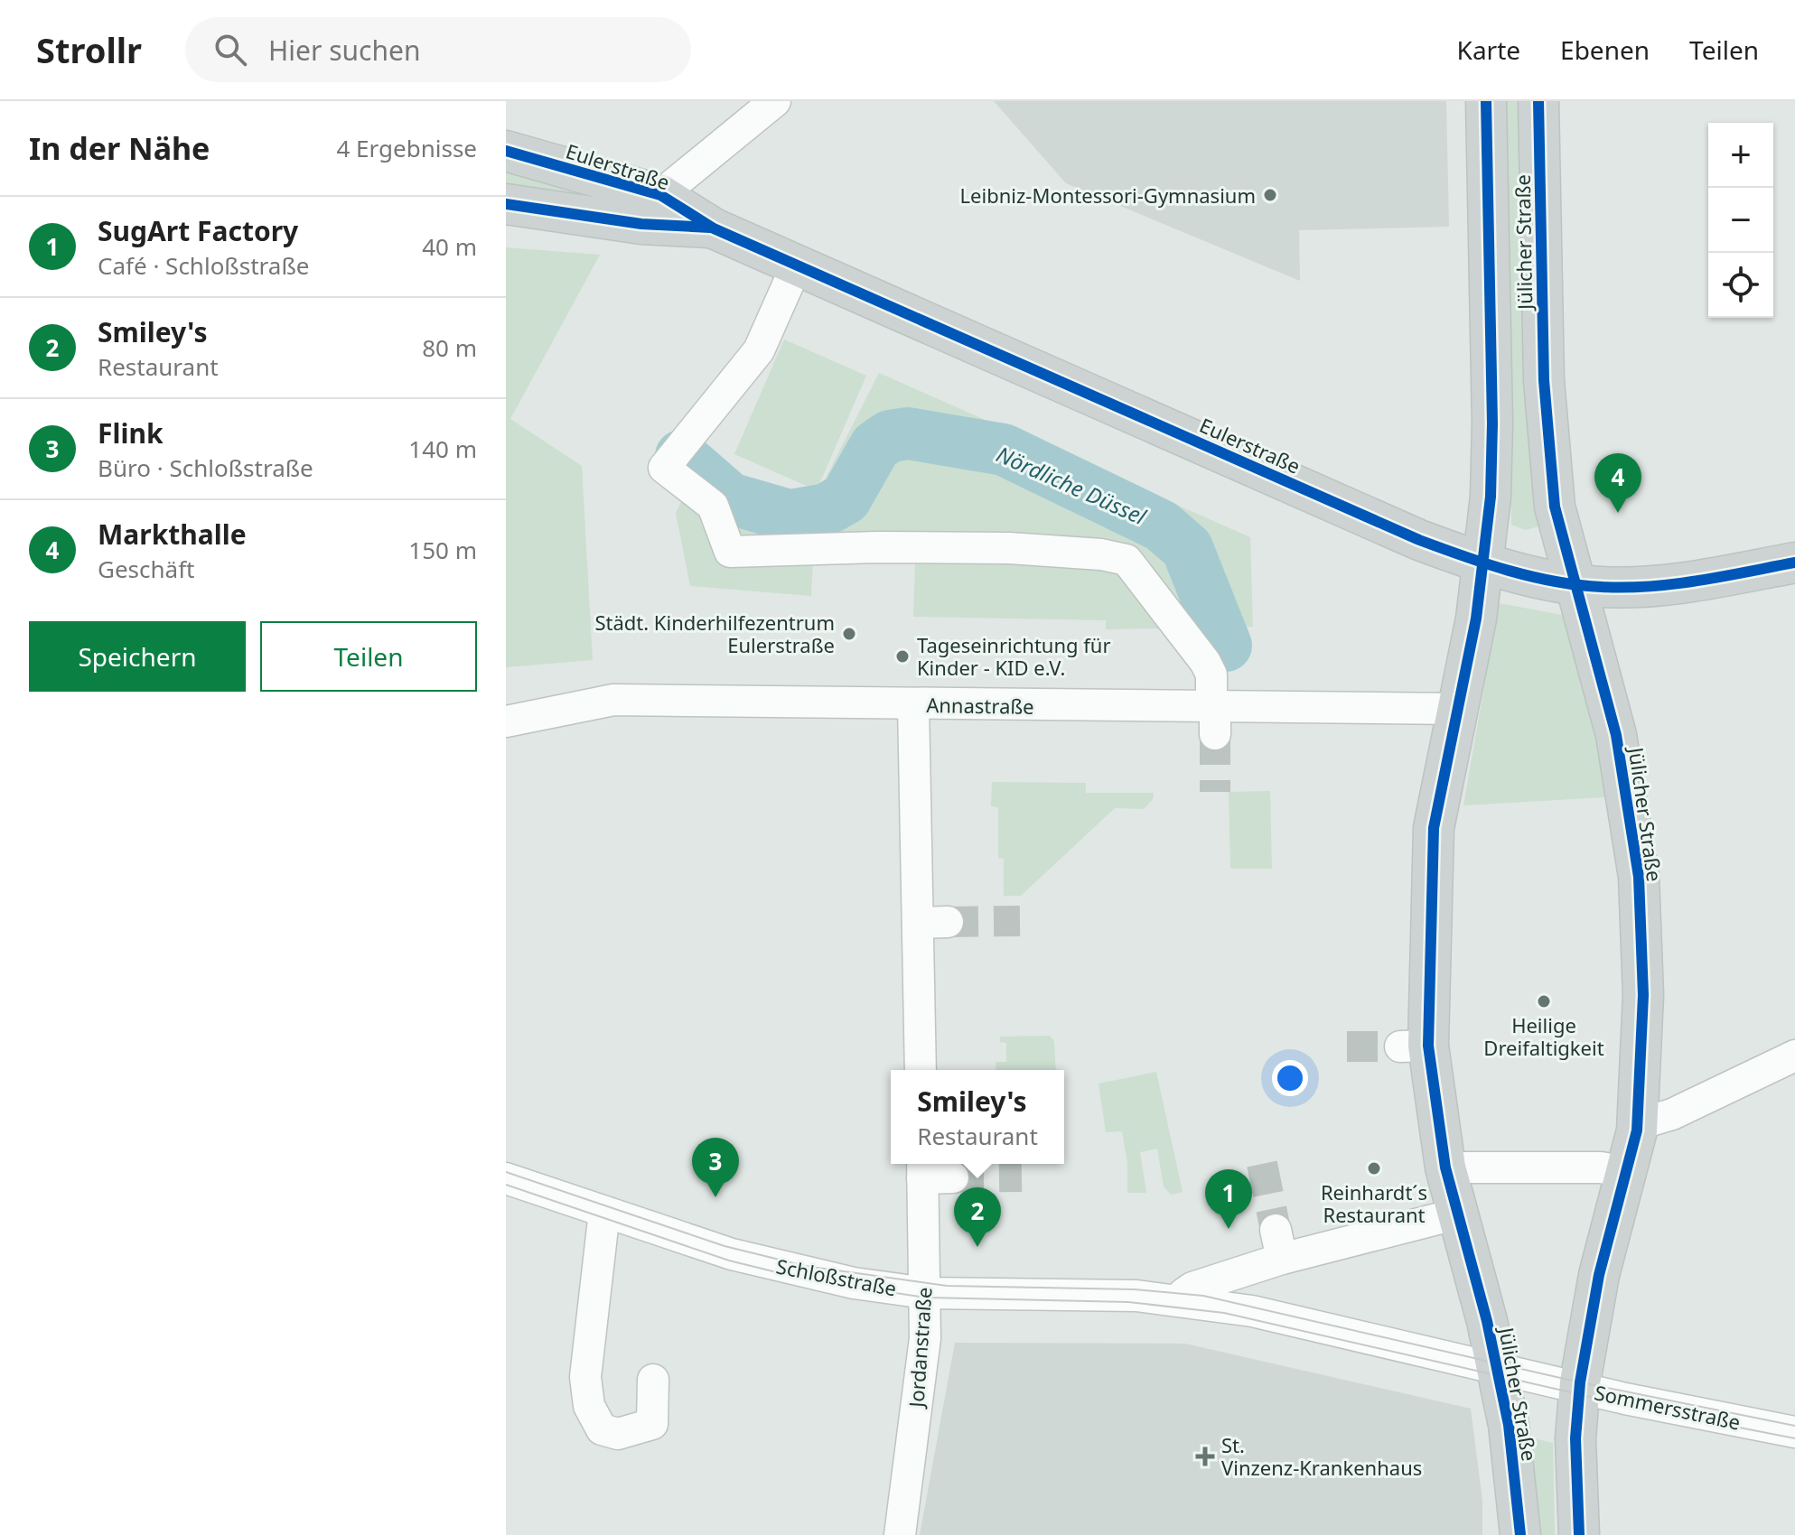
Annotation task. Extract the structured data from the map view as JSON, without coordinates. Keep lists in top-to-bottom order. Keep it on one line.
{"streets":{"main road":["Eulerstraße","Jülicher Straße"],"street":["Annastraße","Schloßstraße","Jordanstraße","Sommersstraße"]},"crossings":[["Eulerstraße","Jülicher Straße"],["Jülicher Straße","Annastraße"],["Jülicher Straße","Schloßstraße"],["Jülicher Straße","Sommersstraße"],["Schloßstraße","Jordanstraße"],["Schloßstraße","Sommersstraße"]],"water":["Nördliche Düssel"],"places":{"other":["Leibniz-Montessori-Gymnasium","Städt. Kinderhilfezentrum Eulerstraße","Tageseinrichtung für Kinder - KID e.V.","Heilige Dreifaltigkeit","Reinhardt´s Restaurant"],"health":["St. Vinzenz-Krankenhaus"]},"page":{"header":"Strollr","search":"Hier suchen","nav":["Karte","Ebenen","Teilen"],"heading":["In der Nähe","4 Ergebnisse"],"map_buttons":["+","−"],"list":[{"mark":"1","name":"SugArt Factory","note":"Café · Schloßstraße","value":"40 m"},{"mark":"2","name":"Smiley's","note":"Restaurant","value":"80 m"},{"mark":"3","name":"Flink","note":"Büro · Schloßstraße","value":"140 m"},{"mark":"4","name":"Markthalle","note":"Geschäft","value":"150 m"}],"pins":["4","3","1","2"],"buttons":["Speichern","Teilen"],"popup":["Smiley's","Restaurant"]}}
